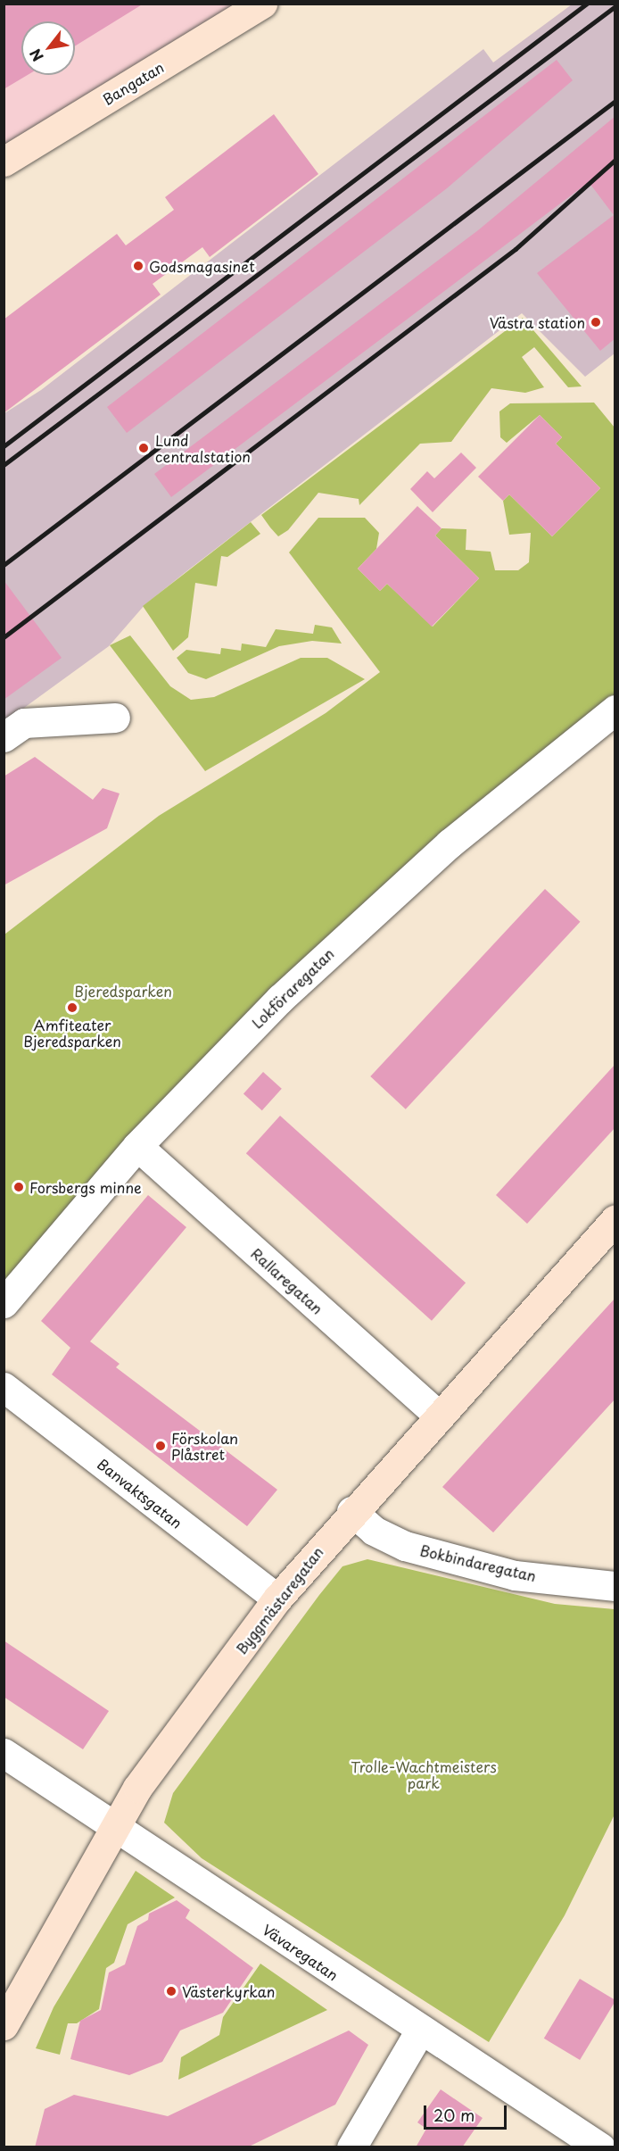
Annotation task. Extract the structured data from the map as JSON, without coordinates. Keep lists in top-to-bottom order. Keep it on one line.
{"streets":{"street":["Bangatan","Lokföraregatan","Rallaregatan","Banvaktsgatan","Bokbindaregatan","Byggmästaregatan","Vävaregatan"]},"crossings":[["Lokföraregatan","Rallaregatan"],["Rallaregatan","Byggmästaregatan"],["Banvaktsgatan","Byggmästaregatan"],["Bokbindaregatan","Byggmästaregatan"],["Byggmästaregatan","Vävaregatan"]],"parks":["Bjeredsparken","Trolle-Wachtmeisters park"],"places":["Godsmagasinet","Västra station","Lund centralstation","Amfiteater Bjeredsparken","Forsbergs minne","Förskolan Plåstret","Västerkyrkan"],"scale_bar":"20 m","north":"bottom left"}
